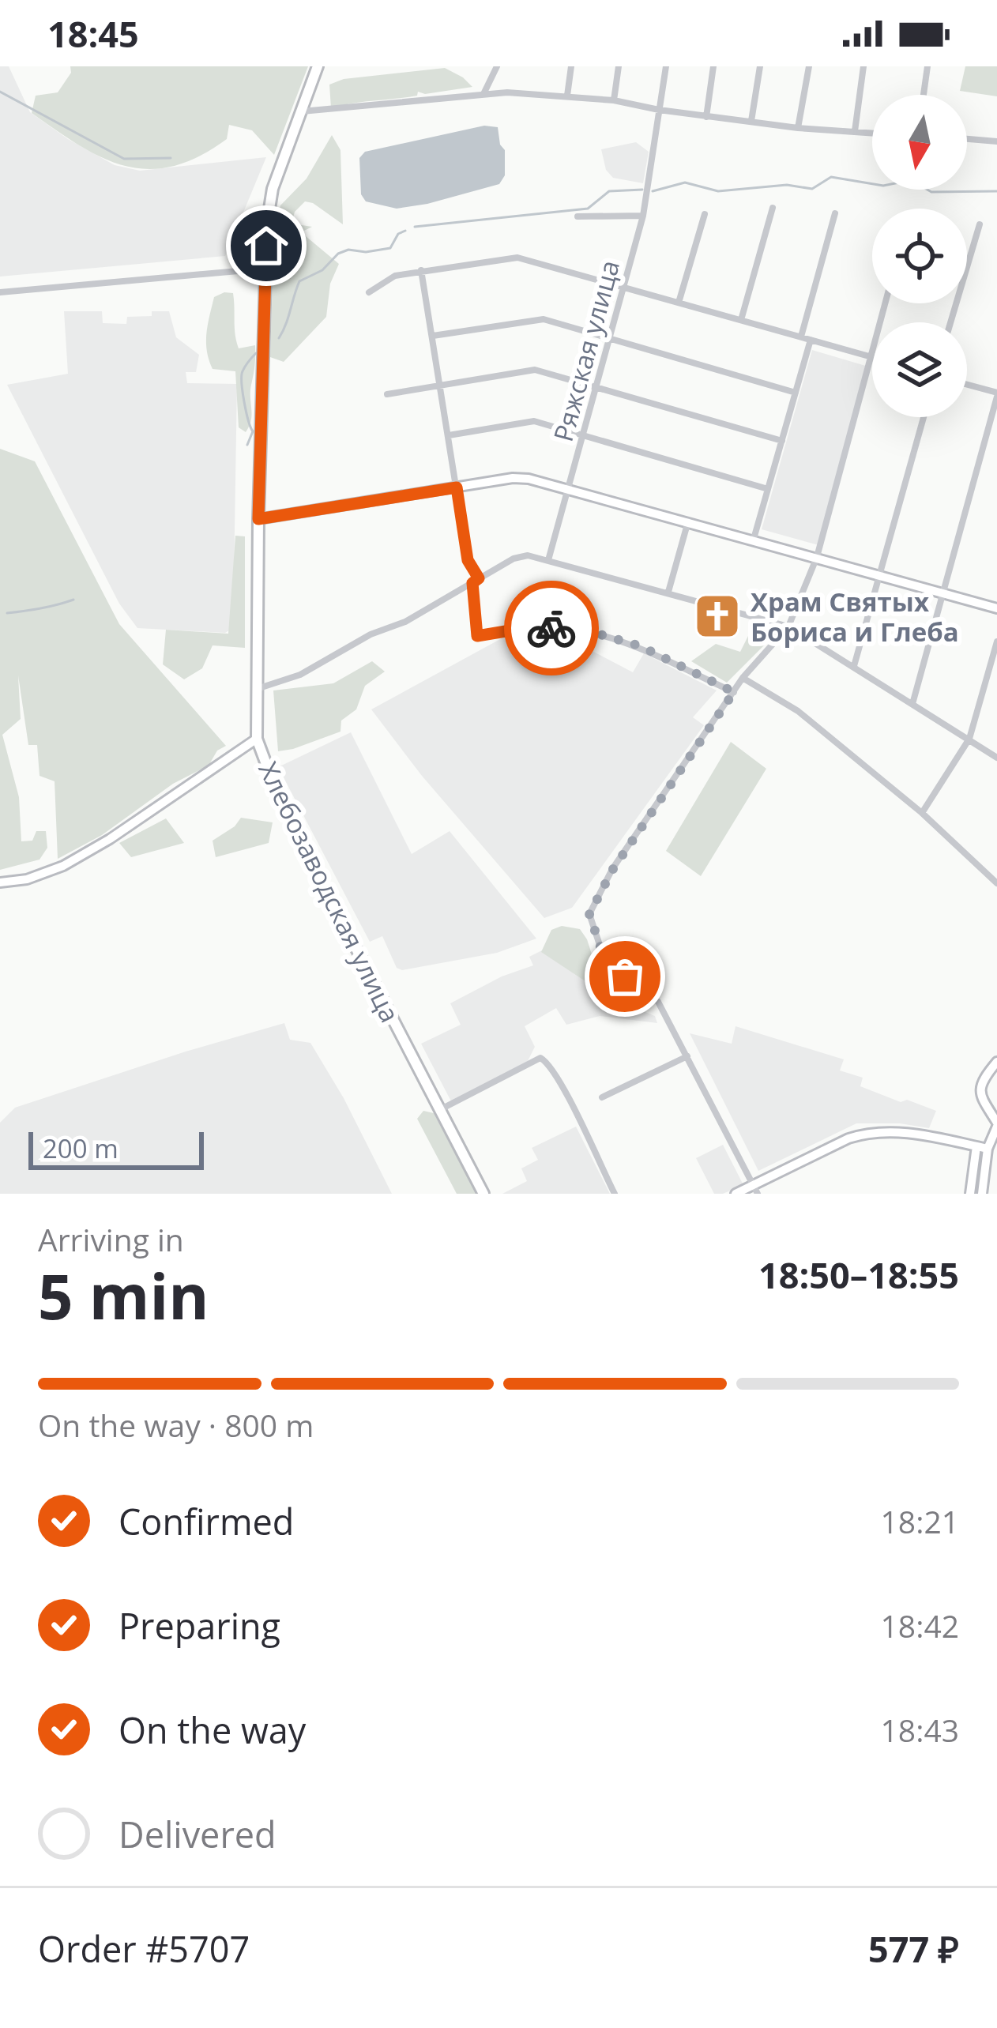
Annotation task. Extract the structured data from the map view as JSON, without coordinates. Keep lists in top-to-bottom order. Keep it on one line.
{"streets":{"main road":["Хлебозаводская улица"],"street":["Ряжская улица"]},"places":{"church":["Храм Святых Бориса и Глеба"]},"scale_bar":"200 m","north":"bottom","page":{"status":"18:45","scale":"200 m","heading":["5 min","Arriving in","18:50–18:55"],"panel":["Order #5707","577 ₽"],"bar":"On the way · 800 m","list":[["Confirmed","18:21"],["Preparing","18:42"],["On the way","18:43"],"Delivered"]}}
